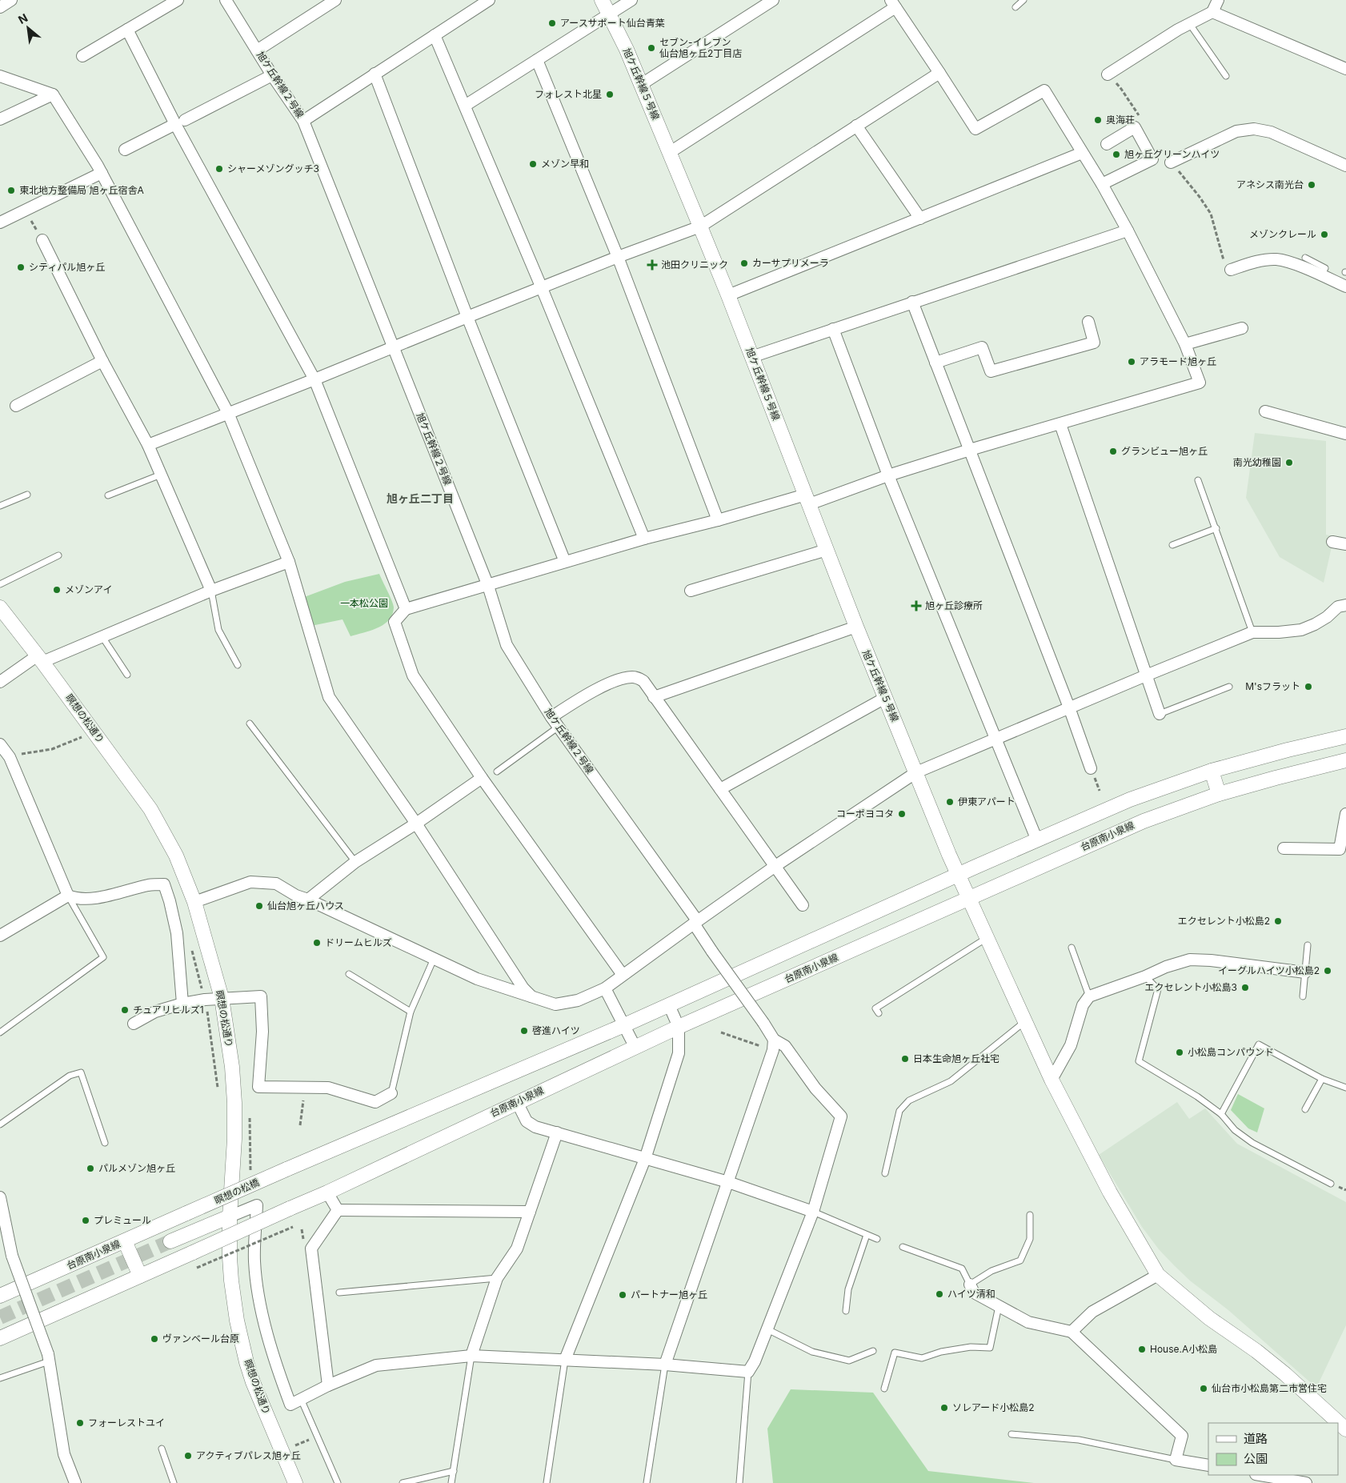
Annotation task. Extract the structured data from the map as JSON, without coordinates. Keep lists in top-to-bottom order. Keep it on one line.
{"streets":{"street":["旭ケ丘幹線５号線","旭ケ丘幹線２号線","瞑想の松通り","台原南小泉線","瞑想の松橋"]},"crossings":[["旭ケ丘幹線５号線","台原南小泉線"],["台原南小泉線","瞑想の松橋"]],"districts":["旭ヶ丘二丁目"],"parks":["一本松公園"],"places":{"other":["アースサポート仙台青葉","セブン-イレブン 仙台旭ヶ丘2丁目店","フォレスト北星","奥海荘","旭ヶ丘グリーンハイツ","メゾン早和","シャーメゾングッチ3","アネシス南光台","東北地方整備局 旭ヶ丘宿舎A","メゾンクレール","カーサプリメーラ","シティパル旭ヶ丘","アラモード旭ヶ丘","グランビュー旭ヶ丘","南光幼稚園","メゾンアイ","M'sフラット","伊東アパート","コーポヨコタ","仙台旭ヶ丘ハウス","エクセレント小松島2","ドリームヒルズ","イーグルハイツ小松島2","エクセレント小松島3","チュアリヒルズ1","啓進ハイツ","小松島コンパウンド","日本生命旭ヶ丘社宅","パルメゾン旭ヶ丘","プレミュール","ハイツ清和","パートナー旭ヶ丘","ヴァンベール台原","House.A小松島","仙台市小松島第二市営住宅","ソレアード小松島2","フォーレストユイ","アクティブパレス旭ヶ丘"],"health":["池田クリニック","旭ヶ丘診療所"]},"legend":["道路","公園"],"north":"top left"}
